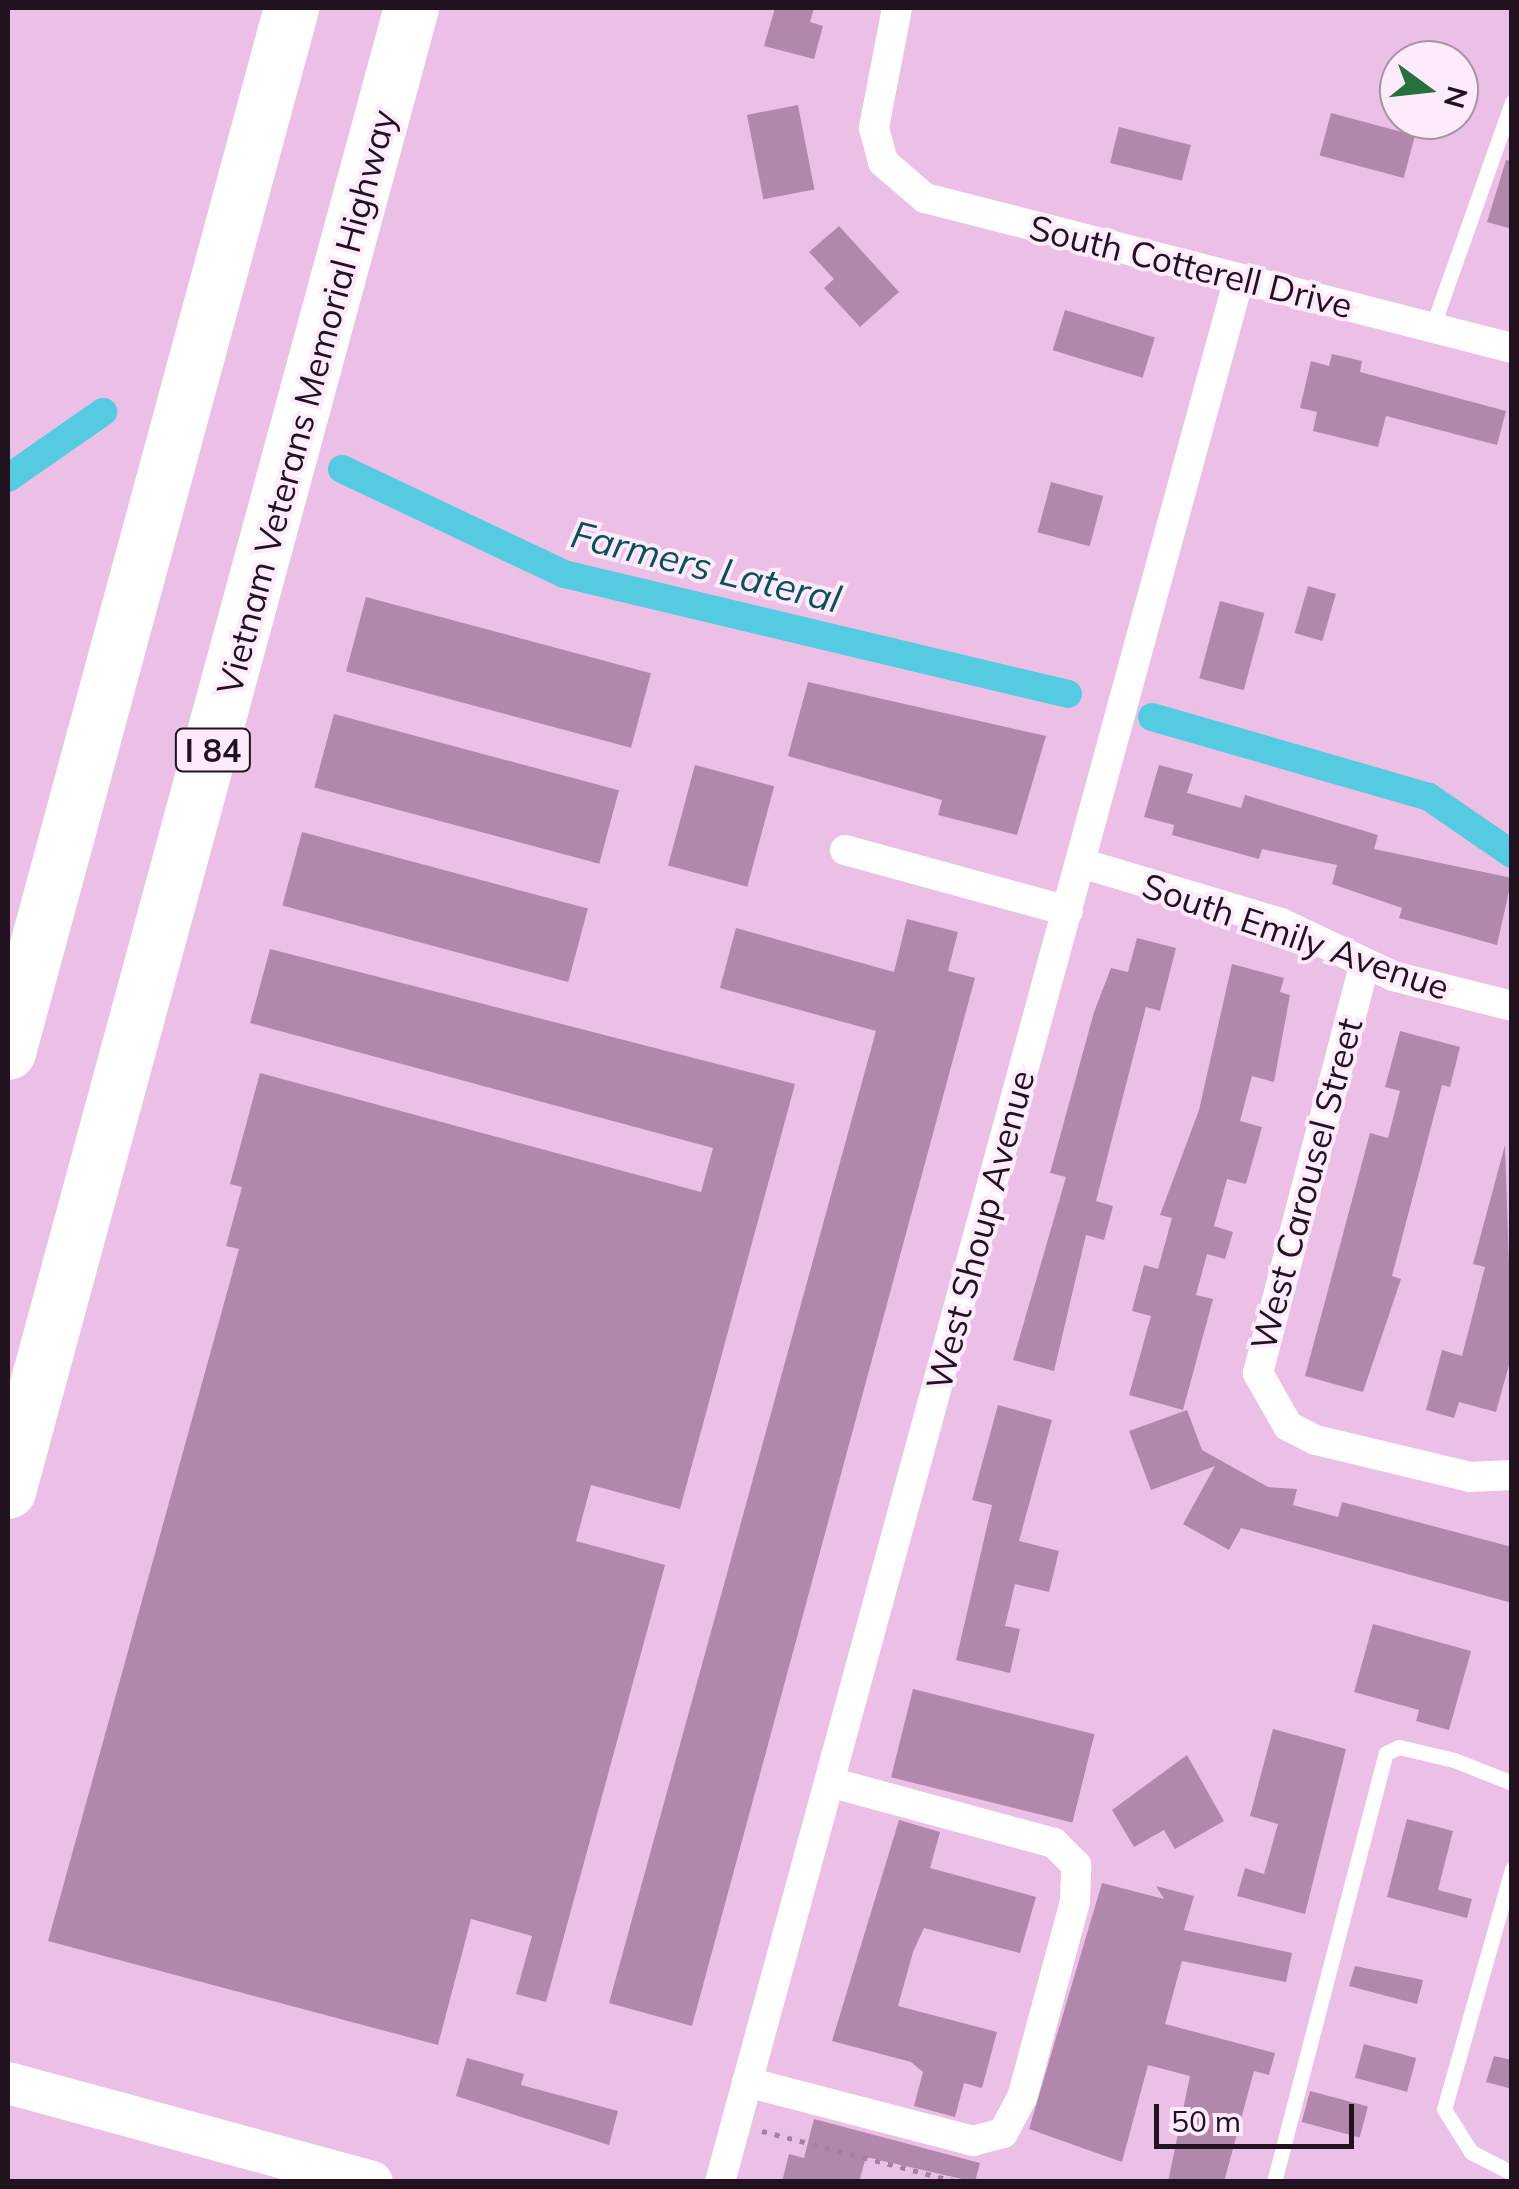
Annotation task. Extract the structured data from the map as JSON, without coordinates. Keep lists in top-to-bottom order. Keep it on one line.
{"streets":{"highway":["Vietnam Veterans Memorial Highway","I 84"],"street":["South Cotterell Drive","South Emily Avenue","West Carousel Street","West Shoup Avenue"]},"crossings":[["South Cotterell Drive","West Shoup Avenue"],["South Emily Avenue","West Carousel Street"],["South Emily Avenue","West Shoup Avenue"]],"water":["Farmers Lateral"],"scale_bar":"50 m","north":"right"}
